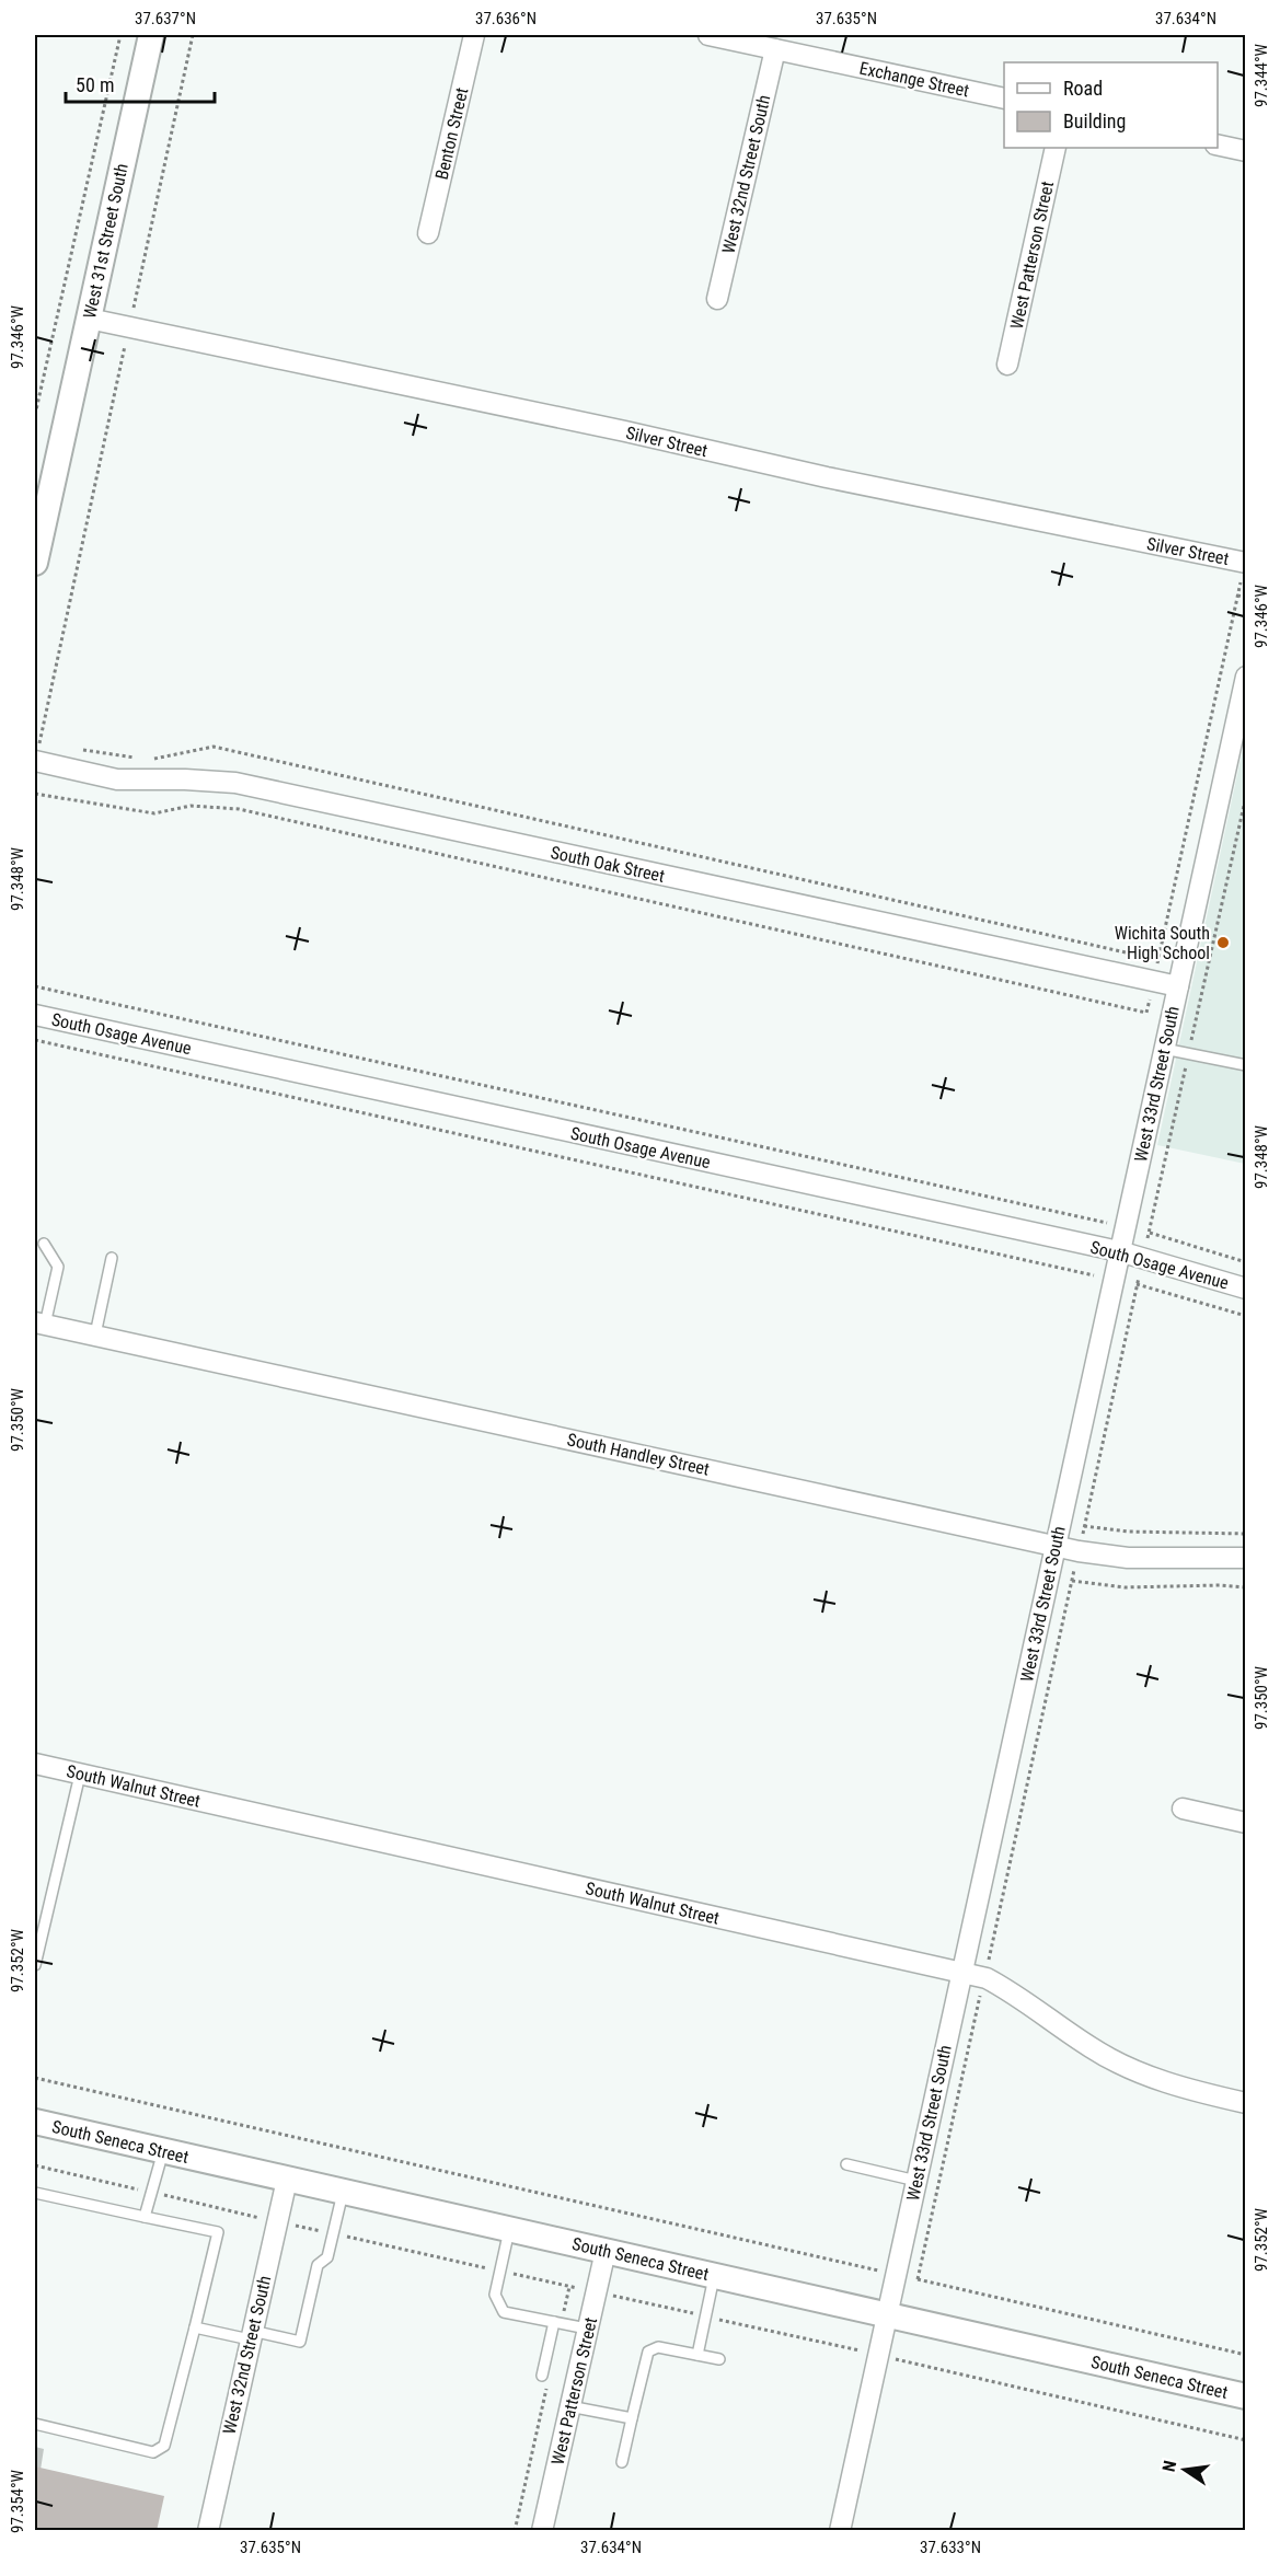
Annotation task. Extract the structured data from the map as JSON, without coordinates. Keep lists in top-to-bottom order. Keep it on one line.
{"streets":{"street":["Exchange Street","Benton Street","West 32nd Street South","West 31st Street South","West Patterson Street","Silver Street","South Oak Street","South Osage Avenue","West 33rd Street South","South Handley Street","South Walnut Street","South Seneca Street"]},"crossings":[["Exchange Street","West 32nd Street South"],["West 32nd Street South","South Seneca Street"],["West 31st Street South","Silver Street"],["West Patterson Street","South Seneca Street"],["South Oak Street","West 33rd Street South"],["South Osage Avenue","West 33rd Street South"],["West 33rd Street South","South Handley Street"],["West 33rd Street South","South Walnut Street"],["West 33rd Street South","South Seneca Street"]],"places":["Wichita South High School"],"legend":["Road","Building"],"scale_bar":"50 m","north":"left","coordinates":["37.637°N","37.636°N","37.635°N","37.634°N","97.344°W","97.346°W","97.348°W","97.350°W","97.352°W","97.354°W","37.633°N"]}
